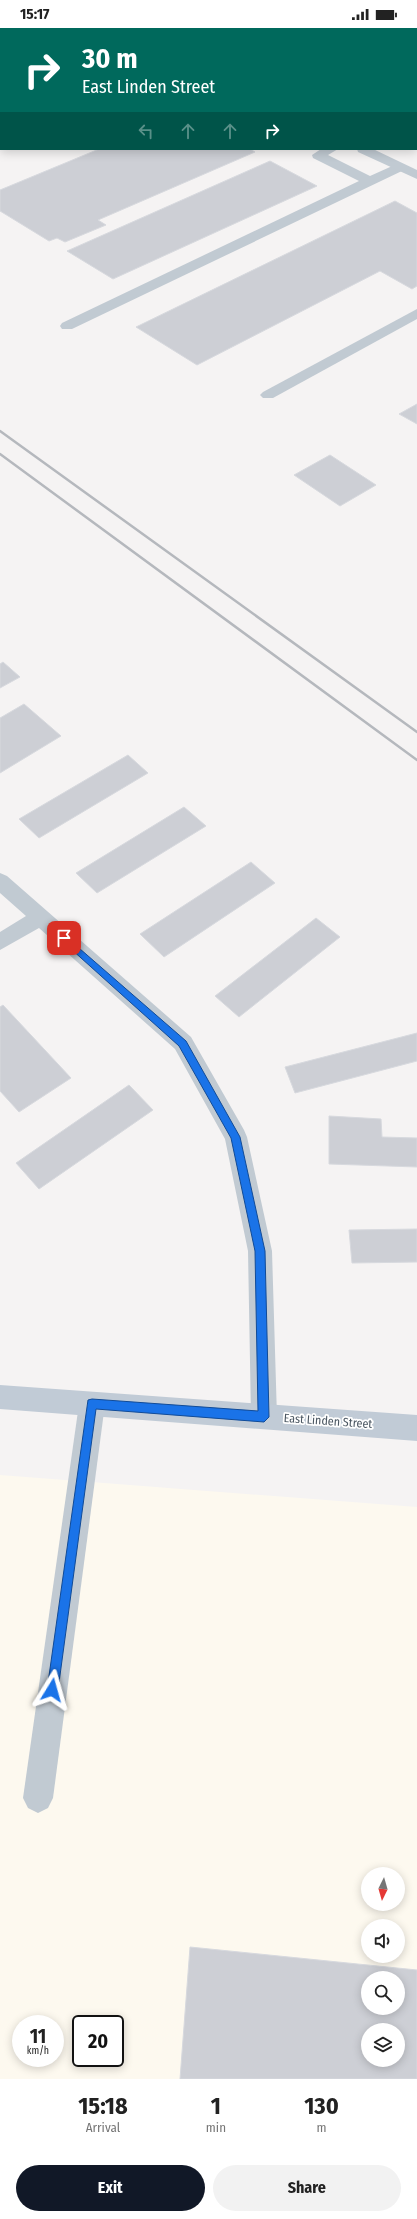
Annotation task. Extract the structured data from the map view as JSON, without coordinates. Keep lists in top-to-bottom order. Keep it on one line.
{"streets":{"main road":["East Linden Street"]},"north":"bottom","page":{"status":"15:17","turn":["30 m","East Linden Street"],"speed":"11 km/h","limit":"20","eta":["15:18","Arrival","1","min","130","m"],"buttons":["Exit","Share"]}}
